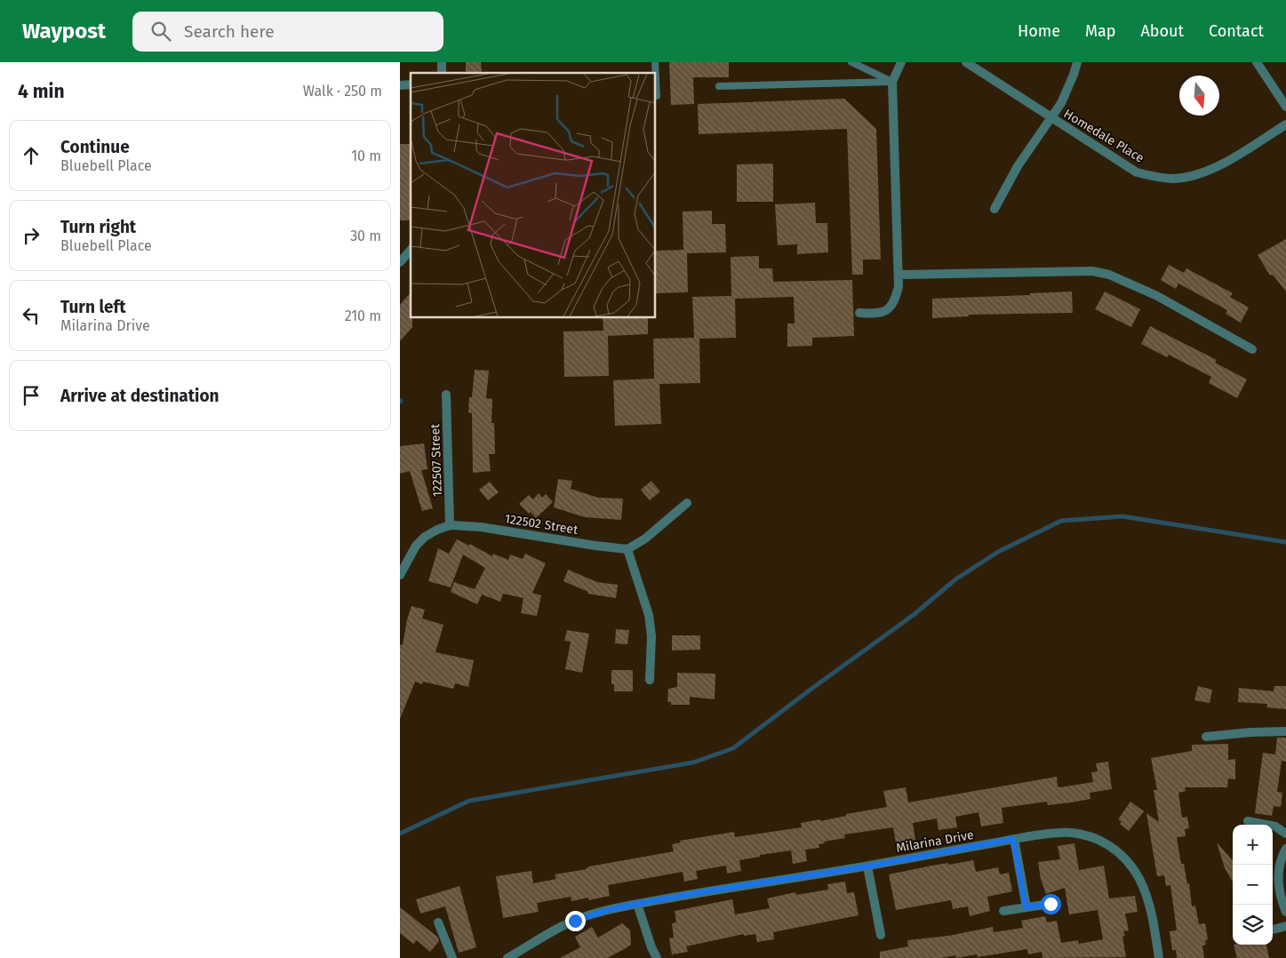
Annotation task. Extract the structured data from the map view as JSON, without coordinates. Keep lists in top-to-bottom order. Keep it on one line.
{"streets":{"street":["Homedale Place","122507 Street","122502 Street","Milarina Drive"]},"crossings":[["122507 Street","122502 Street"]],"north":"bottom","page":{"header":"Waypost","search":"Search here","nav":["Home","Map","About","Contact"],"heading":["4 min","Walk · 250 m"],"list":[["Continue","Bluebell Place","10 m"],["Turn right","Bluebell Place","30 m"],["Turn left","Milarina Drive","210 m"],"Arrive at destination"],"map_buttons":["+","−"]}}
